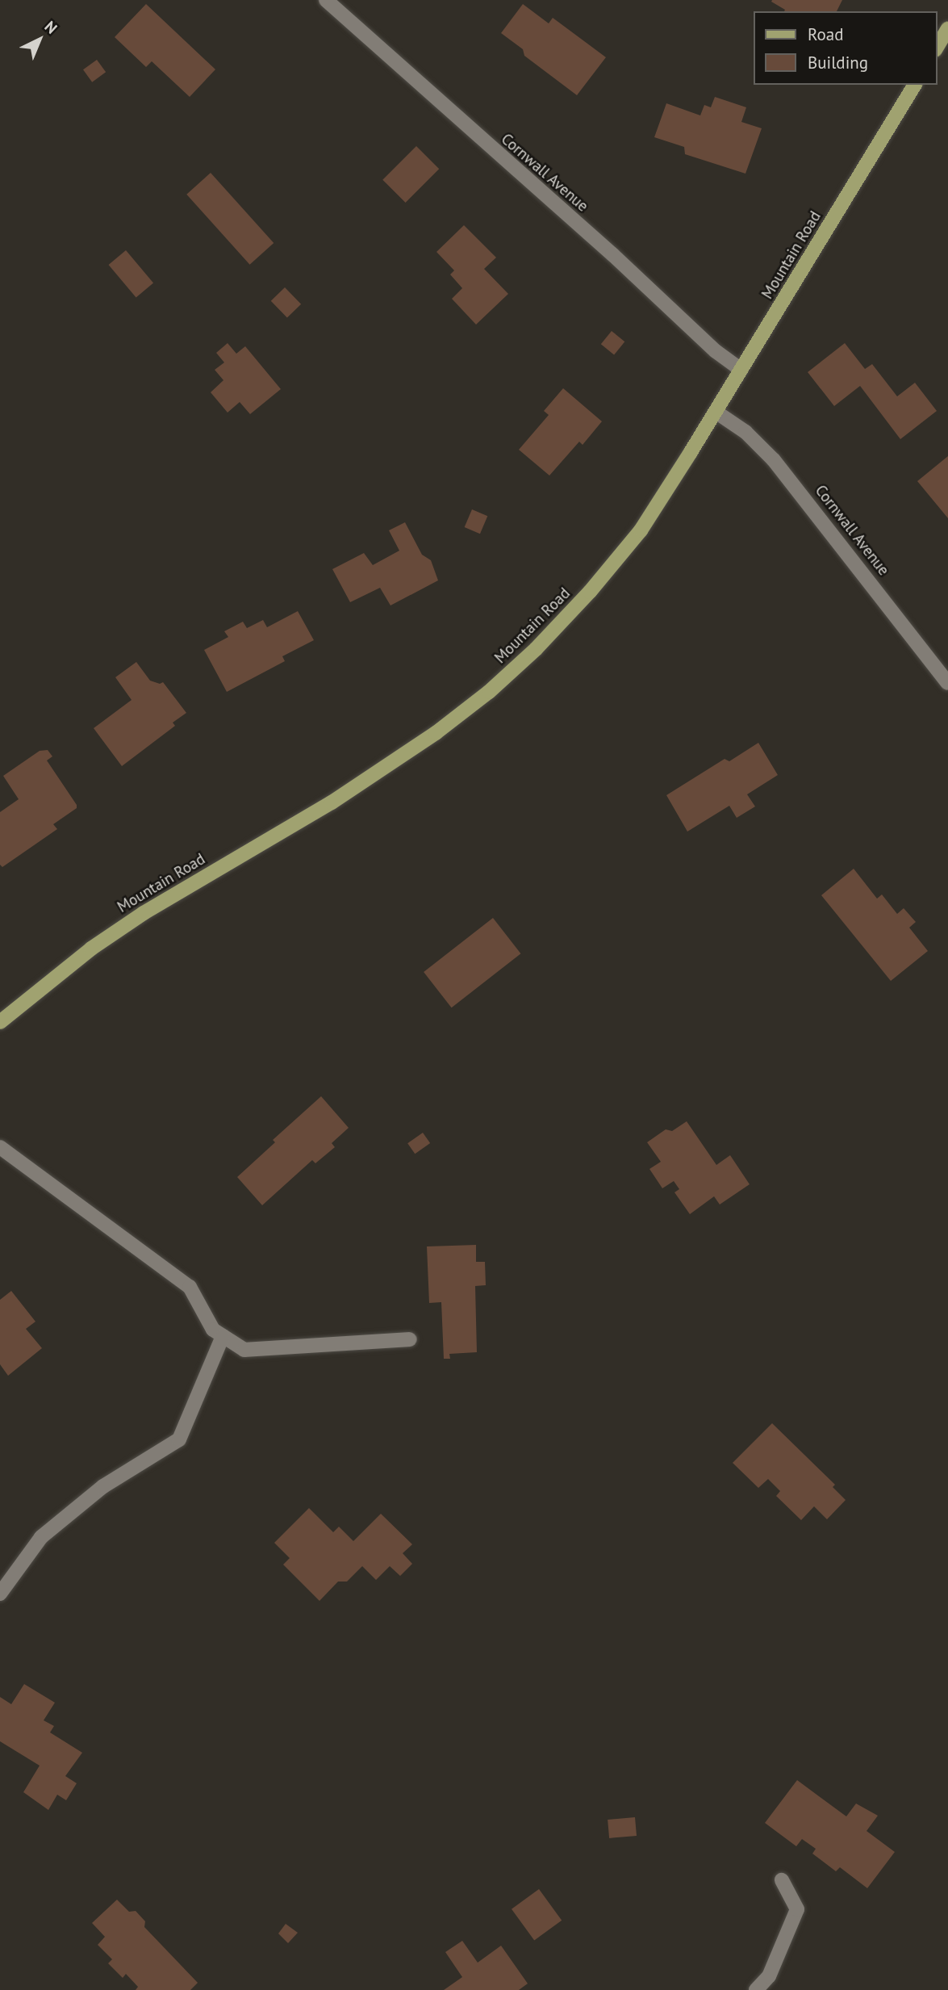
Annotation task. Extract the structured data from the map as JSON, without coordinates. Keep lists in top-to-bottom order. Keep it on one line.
{"streets":{"main road":["Mountain Road"],"street":["Cornwall Avenue"]},"crossings":[["Cornwall Avenue","Mountain Road"]],"legend":["Road","Building"],"north":"top right"}
